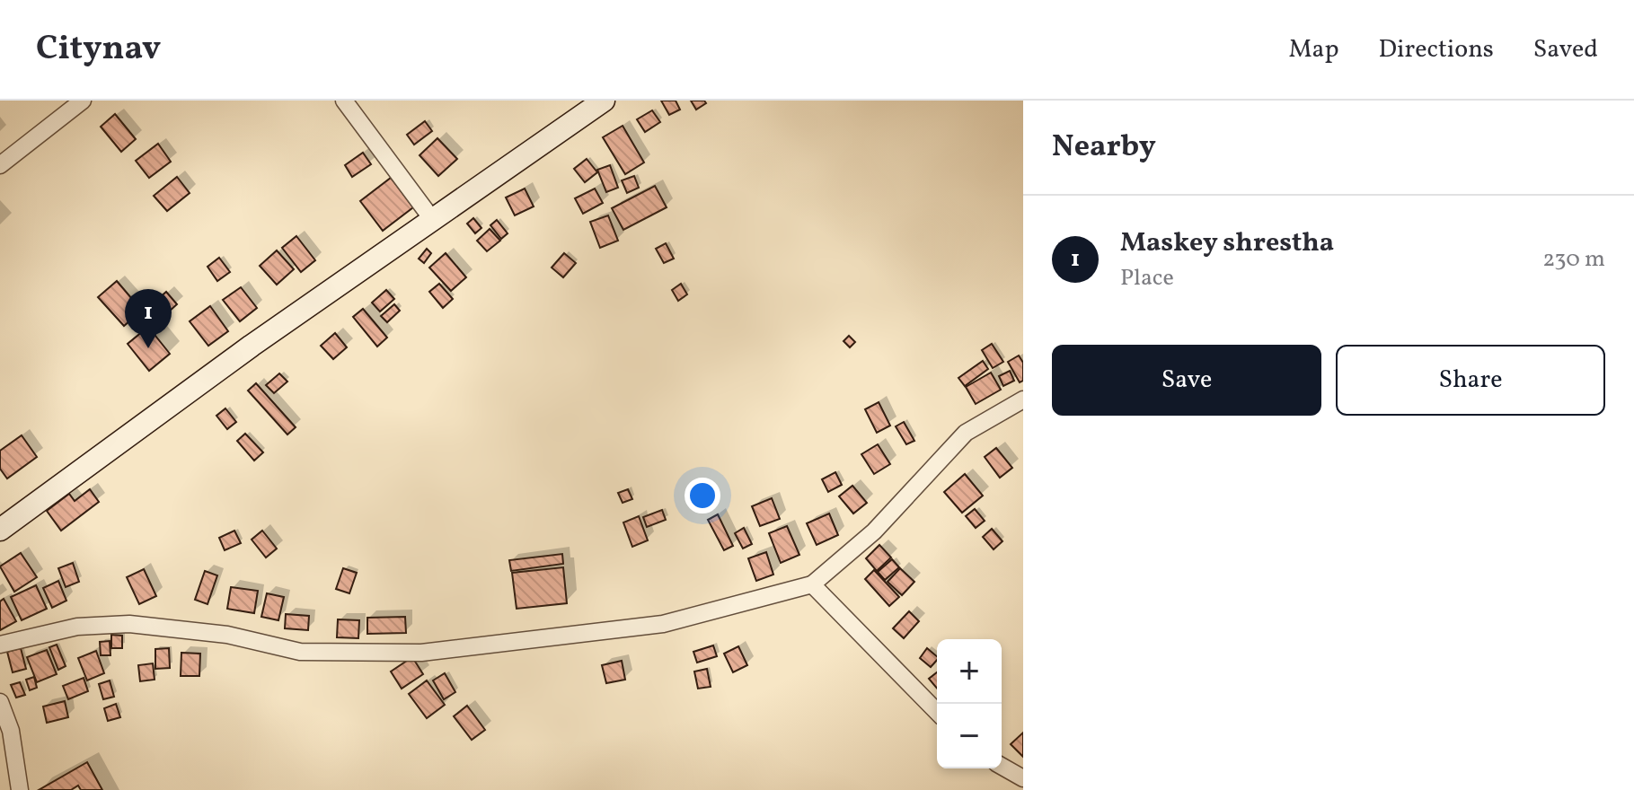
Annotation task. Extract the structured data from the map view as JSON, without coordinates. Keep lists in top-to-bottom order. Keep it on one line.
{"page":{"header":"Citynav","nav":["Map","Directions","Saved"],"heading":"Nearby","list":[{"mark":"1","name":"Maskey shrestha","note":"Place","value":"230 m"}],"pins":"1","buttons":["Save","Share"],"map_buttons":["+","−"]}}
